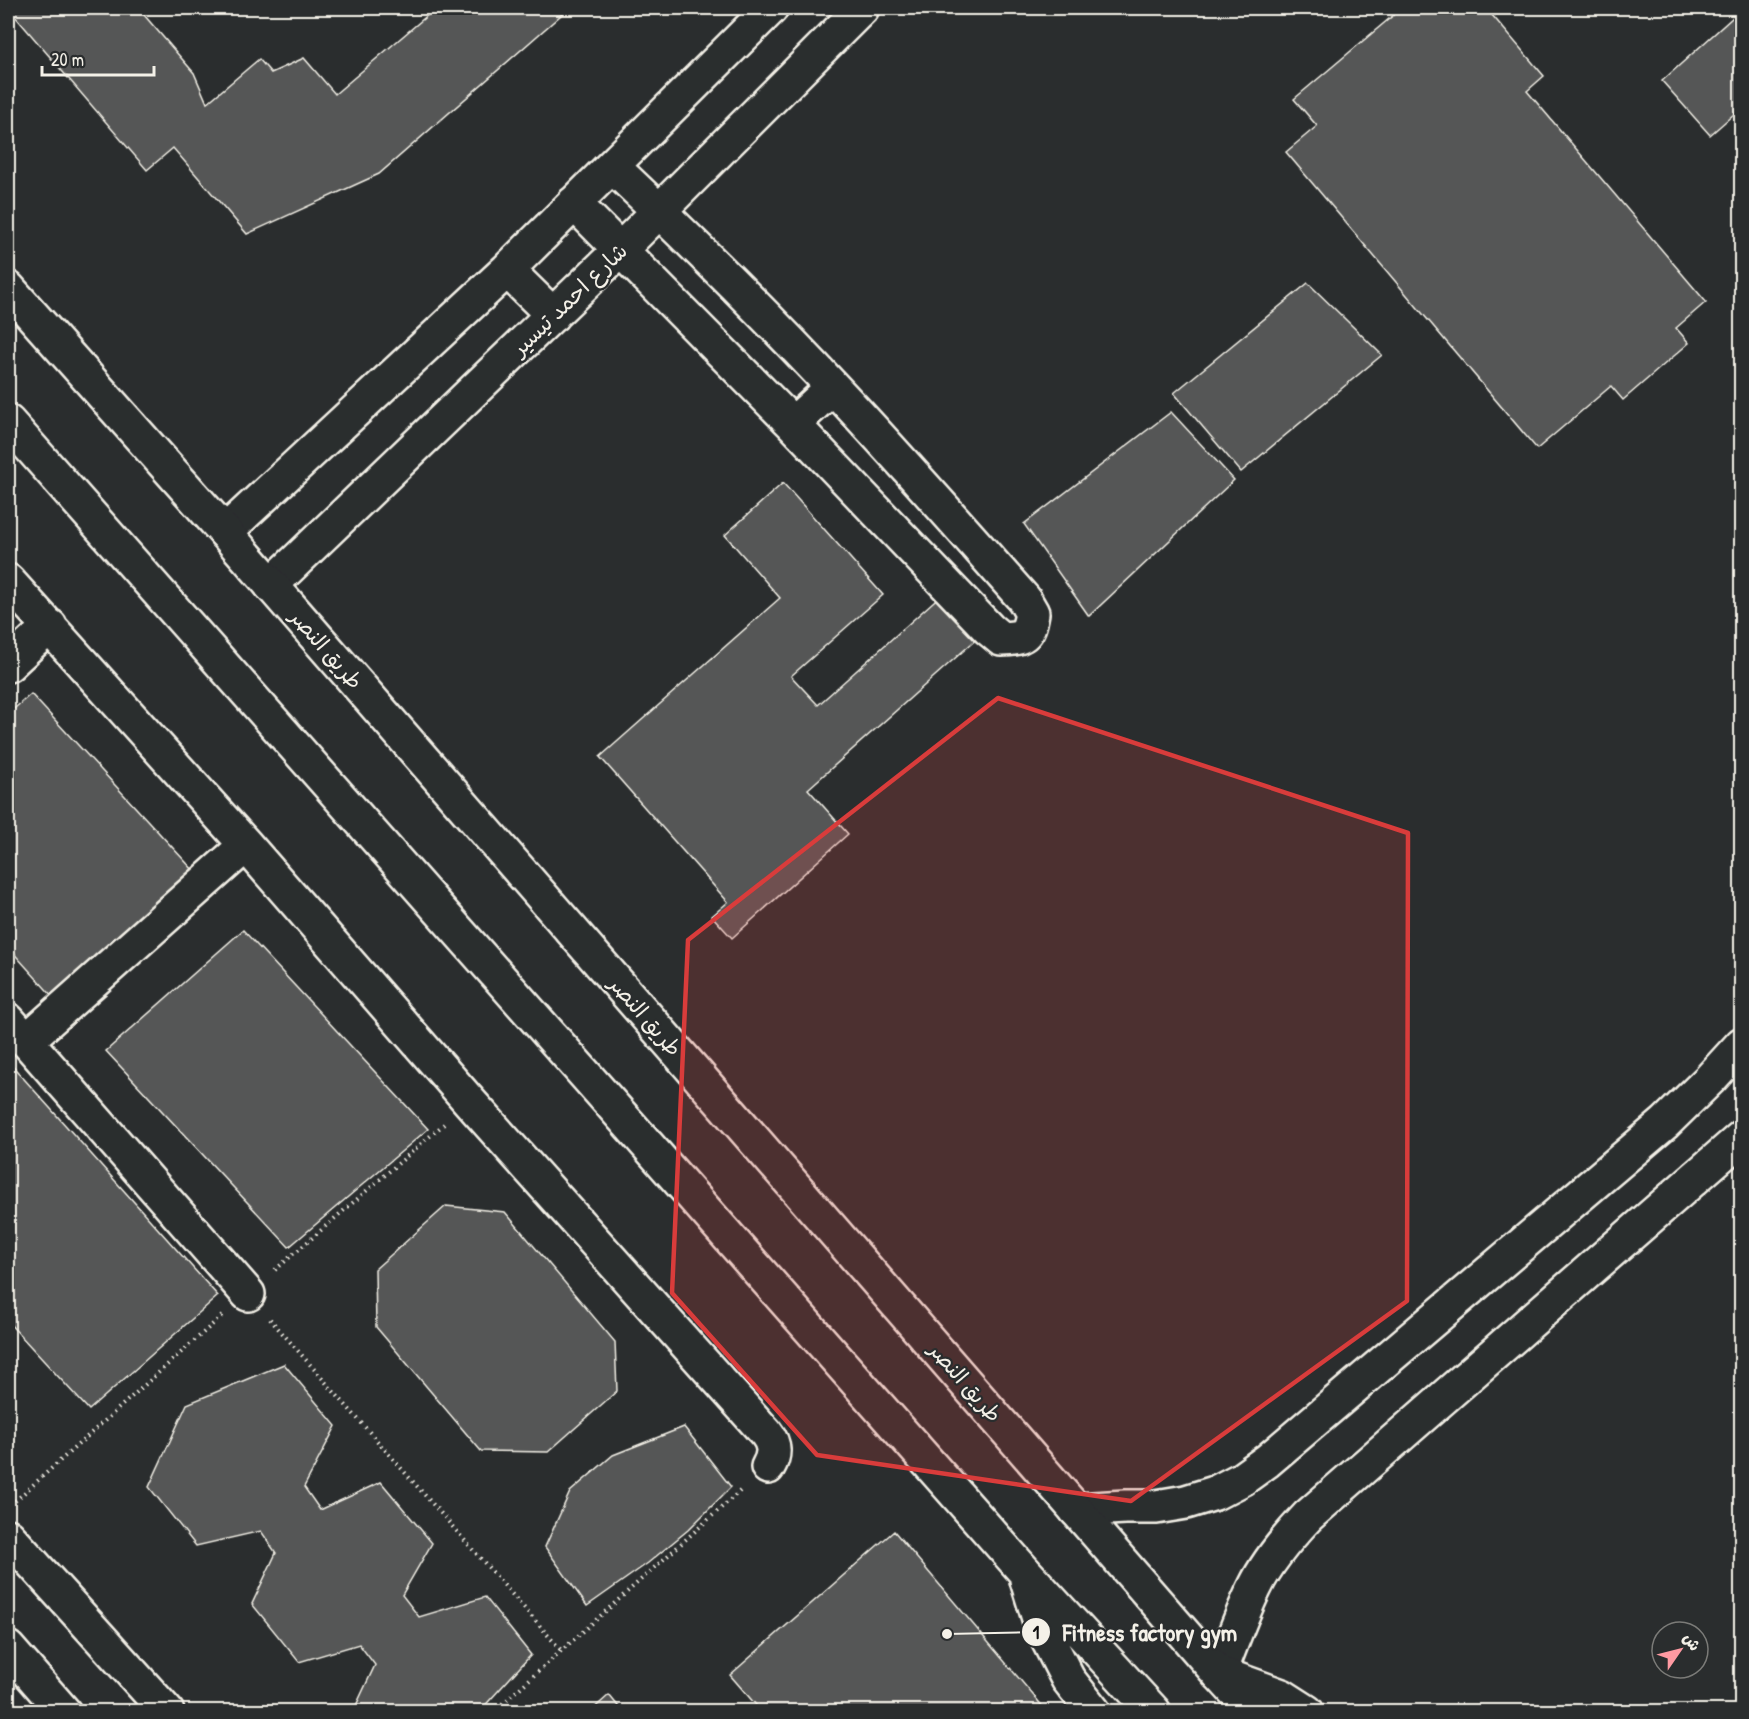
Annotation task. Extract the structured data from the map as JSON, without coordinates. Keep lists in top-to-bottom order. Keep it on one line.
{"streets":{"main road":["شارع احمد تيسير","طريق النصر"]},"crossings":[["شارع احمد تيسير","طريق النصر"]],"places":["Fitness factory gym"],"scale_bar":"20 m","north":"top right"}
